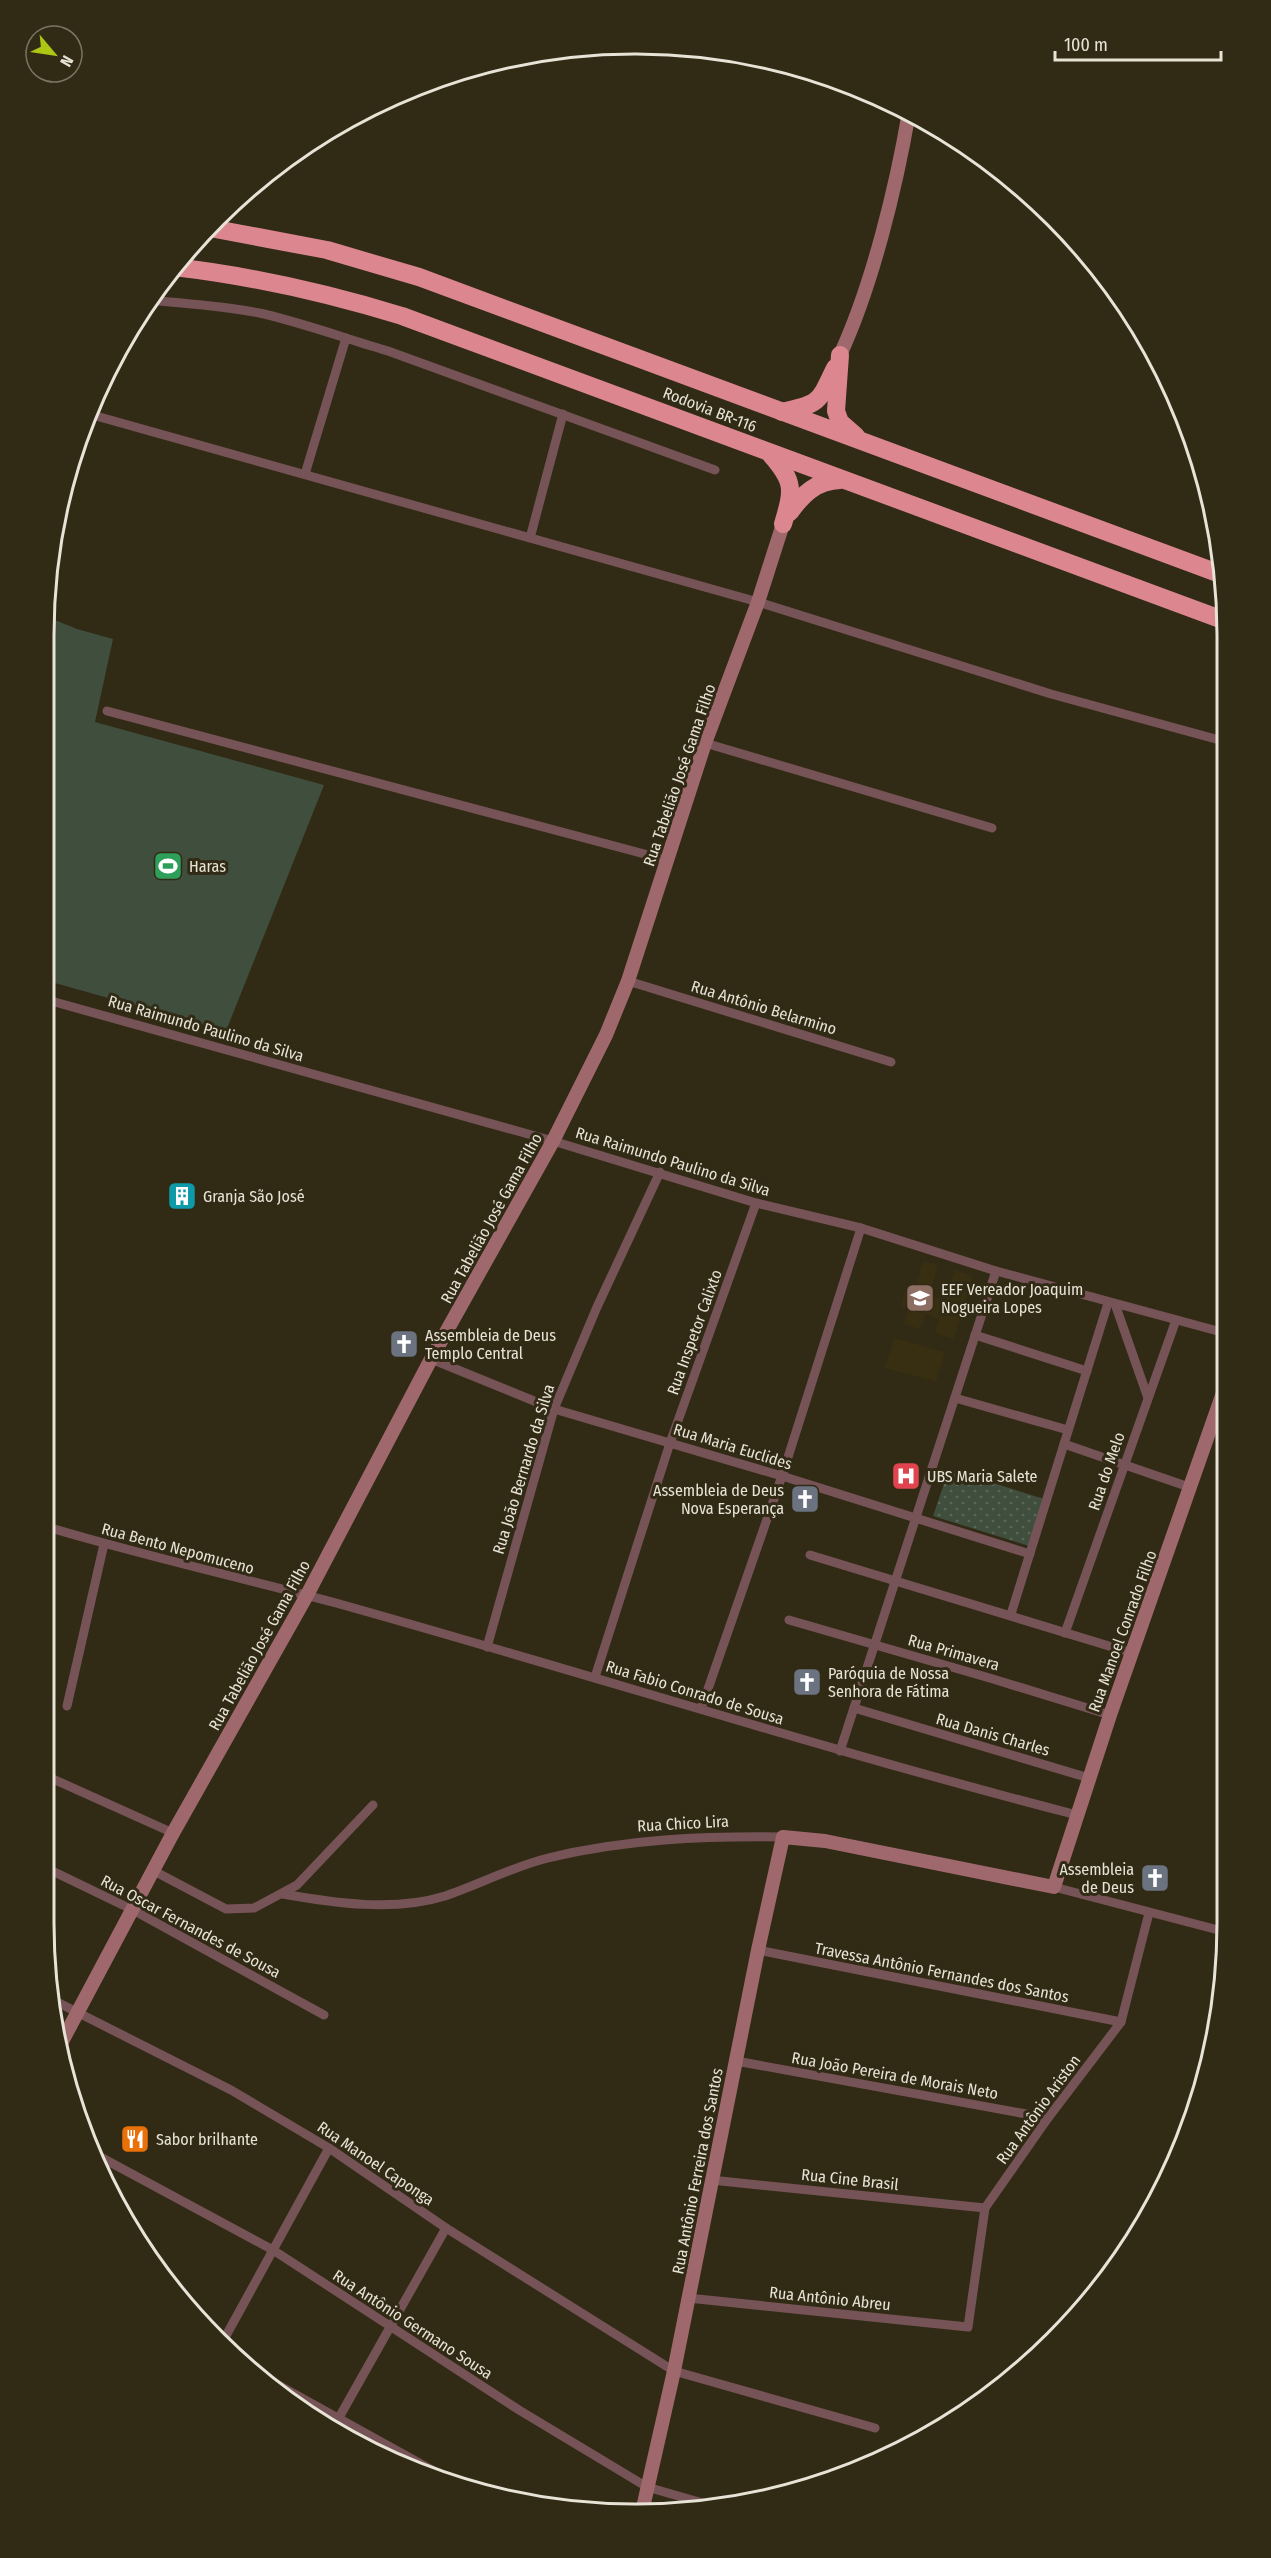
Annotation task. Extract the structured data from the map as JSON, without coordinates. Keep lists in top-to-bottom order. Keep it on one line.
{"streets":{"highway":["Rodovia BR-116"],"street":["Rua Tabelião José Gama Filho","Rua Antônio Belarmino","Rua Raimundo Paulino da Silva","Rua Inspetor Calixto","Rua Maria Euclides","Rua João Bernardo da Silva","Rua do Melo","Rua Bento Nepomuceno","Rua Manoel Conrado Filho","Rua Primavera","Rua Fabio Conrado de Sousa","Rua Danis Charles","Rua Chico Lira","Rua Oscar Fernandes de Sousa","Travessa Antônio Fernandes dos Santos","Rua João Pereira de Morais Neto","Rua Antônio Ariston","Rua Manoel Caponga","Rua Antônio Ferreira dos Santos","Rua Cine Brasil","Rua Antônio Abreu","Rua Antônio Germano Sousa"]},"crossings":[["Rua Tabelião José Gama Filho","Rua Antônio Belarmino"],["Rua Tabelião José Gama Filho","Rua Raimundo Paulino da Silva"],["Rua Tabelião José Gama Filho","Rua Maria Euclides"],["Rua Tabelião José Gama Filho","Rua Bento Nepomuceno"],["Rua Tabelião José Gama Filho","Rua Fabio Conrado de Sousa"],["Rua Tabelião José Gama Filho","Rua Oscar Fernandes de Sousa"],["Rua Tabelião José Gama Filho","Rua Manoel Caponga"],["Rua Raimundo Paulino da Silva","Rua Inspetor Calixto"],["Rua Raimundo Paulino da Silva","Rua João Bernardo da Silva"],["Rua Raimundo Paulino da Silva","Rua do Melo"],["Rua Inspetor Calixto","Rua Maria Euclides"],["Rua Inspetor Calixto","Rua Fabio Conrado de Sousa"],["Rua Maria Euclides","Rua João Bernardo da Silva"],["Rua João Bernardo da Silva","Rua Fabio Conrado de Sousa"],["Rua Bento Nepomuceno","Rua Fabio Conrado de Sousa"],["Rua Manoel Conrado Filho","Rua Primavera"],["Rua Manoel Conrado Filho","Rua Fabio Conrado de Sousa"],["Rua Manoel Conrado Filho","Rua Danis Charles"],["Rua Manoel Conrado Filho","Rua Chico Lira"],["Rua Chico Lira","Rua Antônio Ariston"],["Rua Chico Lira","Rua Antônio Ferreira dos Santos"],["Travessa Antônio Fernandes dos Santos","Rua Antônio Ariston"],["Travessa Antônio Fernandes dos Santos","Rua Antônio Ferreira dos Santos"],["Rua João Pereira de Morais Neto","Rua Antônio Ariston"],["Rua João Pereira de Morais Neto","Rua Antônio Ferreira dos Santos"],["Rua Antônio Ariston","Rua Cine Brasil"],["Rua Antônio Ariston","Rua Antônio Abreu"],["Rua Manoel Caponga","Rua Antônio Ferreira dos Santos"],["Rua Antônio Ferreira dos Santos","Rua Cine Brasil"],["Rua Antônio Ferreira dos Santos","Rua Antônio Abreu"],["Rua Antônio Ferreira dos Santos","Rua Antônio Germano Sousa"]],"places":{"sports":["Haras"],"building":["Granja São José"],"school or university":["EEF Vereador Joaquim Nogueira Lopes"],"church":["Assembleia de Deus Templo Central","Assembleia de Deus Nova Esperança","Paróquia de Nossa Senhora de Fátima","Assembleia de Deus"],"hospital":["UBS Maria Salete"],"restaurant":["Sabor brilhante"]},"scale_bar":"100 m","north":"bottom right"}
